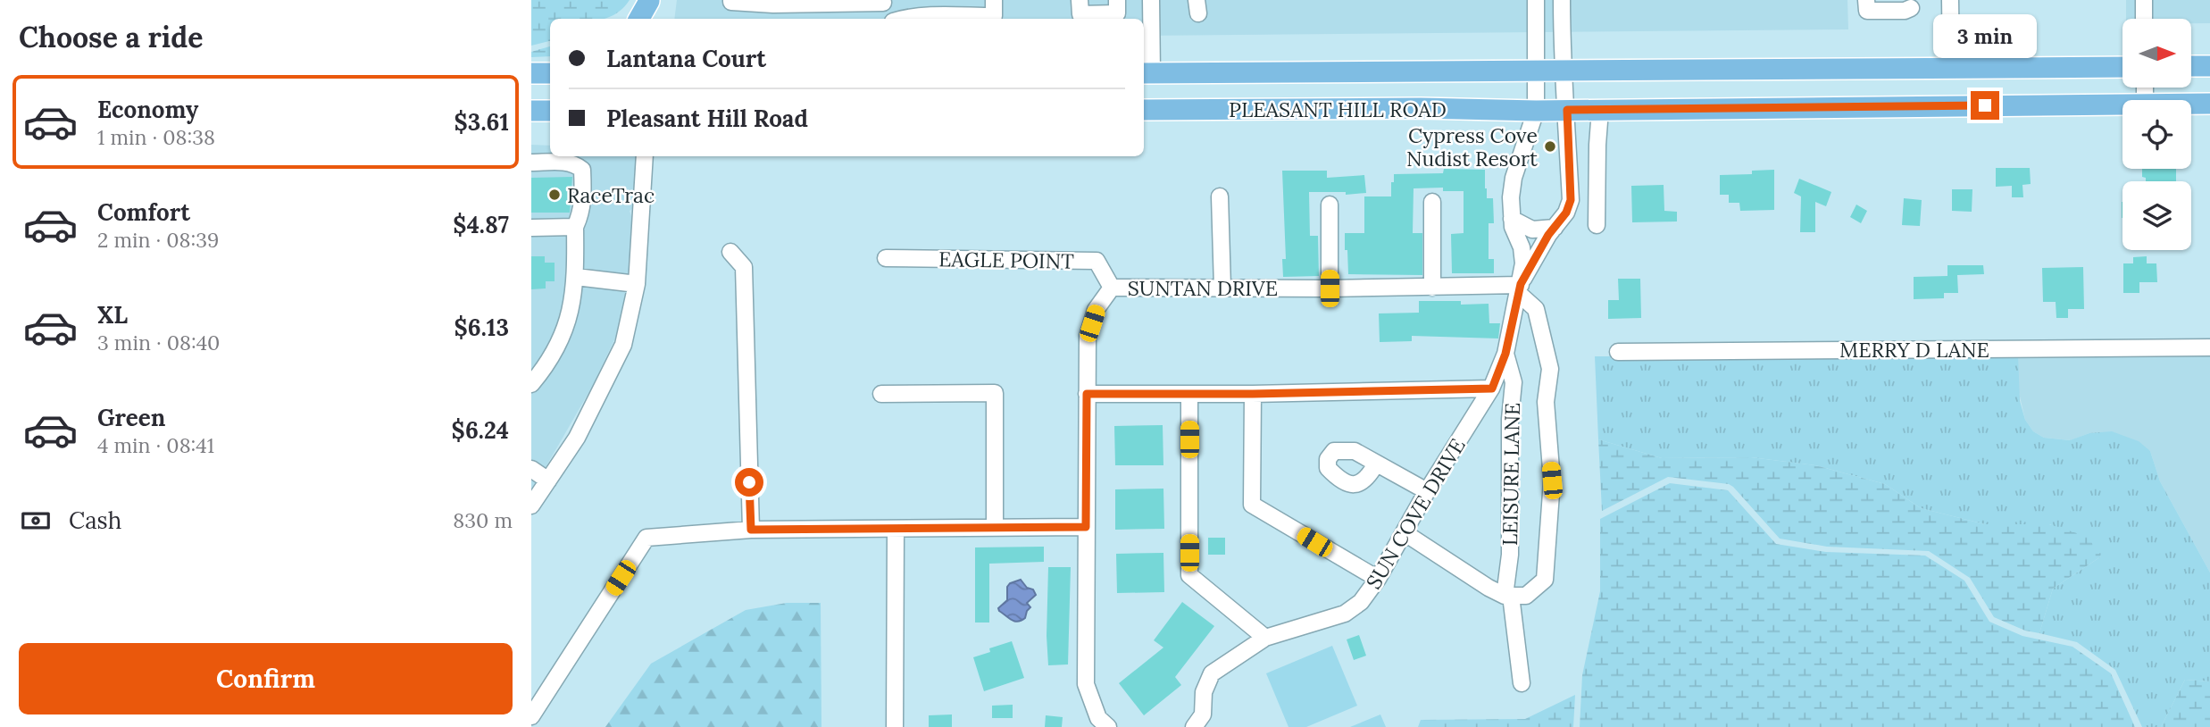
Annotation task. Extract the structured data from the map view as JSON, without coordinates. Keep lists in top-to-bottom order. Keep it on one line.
{"streets":{"main road":["PLEASANT HILL ROAD"],"street":["EAGLE POINT","SUNTAN DRIVE","MERRY D LANE","LEISURE LANE","SUN COVE DRIVE"]},"crossings":[["PLEASANT HILL ROAD","SUN COVE DRIVE"],["EAGLE POINT","SUNTAN DRIVE"],["SUNTAN DRIVE","SUN COVE DRIVE"],["LEISURE LANE","SUN COVE DRIVE"]],"places":["Cypress Cove Nudist Resort","RaceTrac"],"north":"right","page":{"heading":"Choose a ride","bubble":"3 min","banner":["Lantana Court","Pleasant Hill Road"],"list":[{"name":"Economy","note":"1 min · 08:38","value":"$3.61"},{"name":"Comfort","note":"2 min · 08:39","value":"$4.87"},{"name":"XL","note":"3 min · 08:40","value":"$6.13"},{"name":"Green","note":"4 min · 08:41","value":"$6.24"}],"pay":["Cash","830 m"],"buttons":"Confirm"}}
